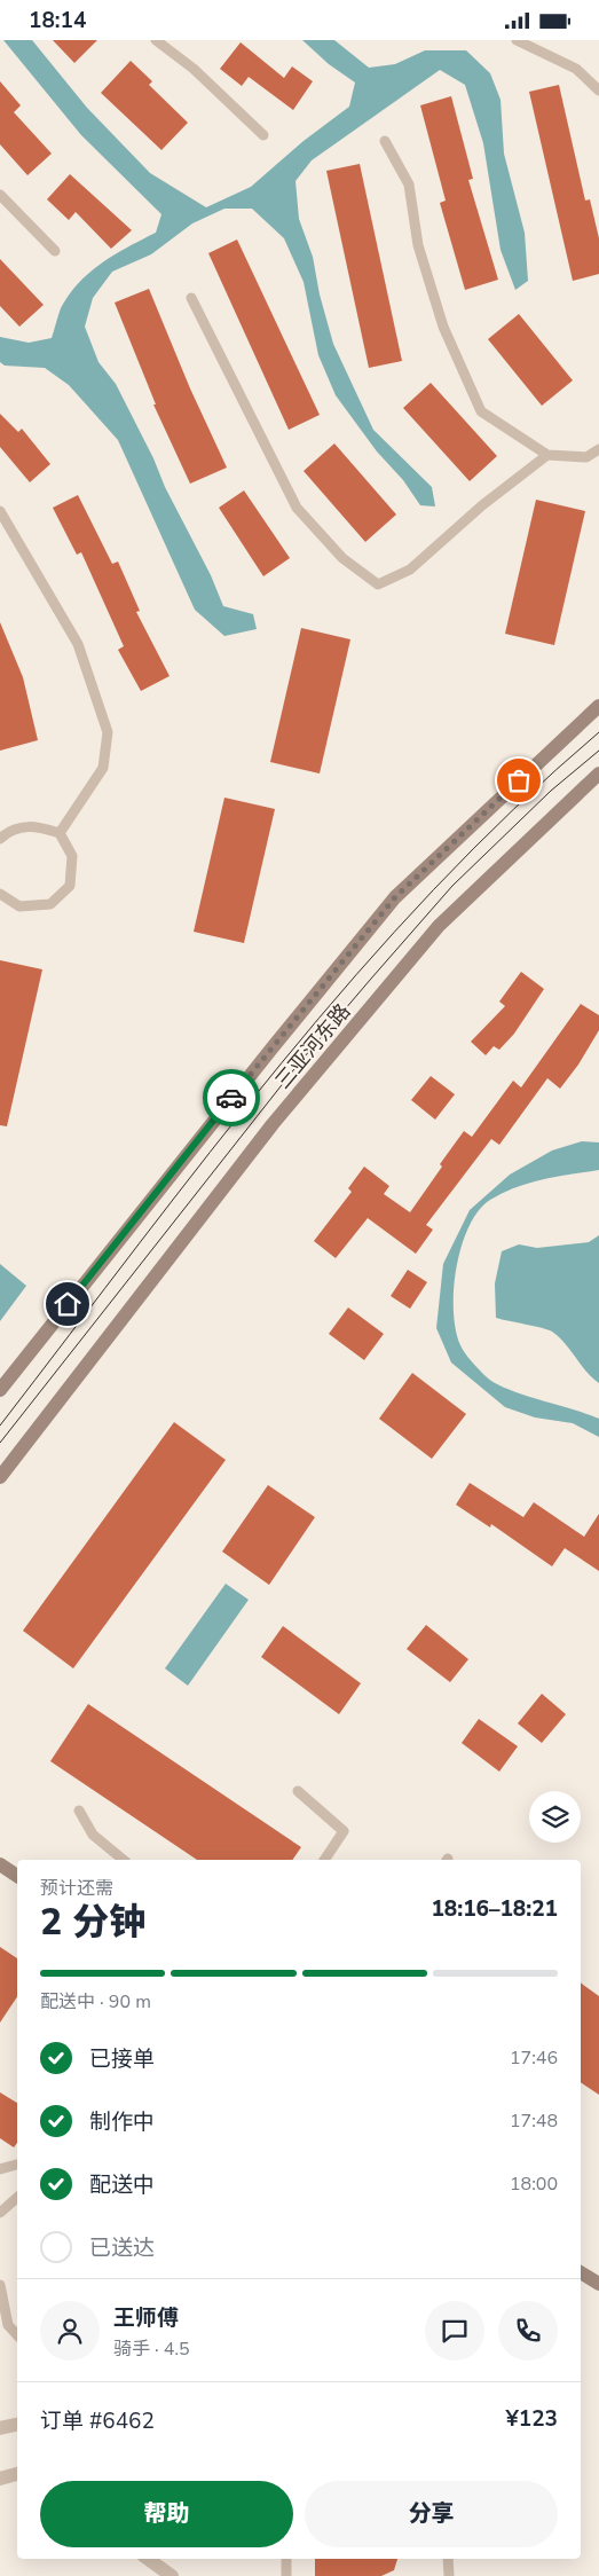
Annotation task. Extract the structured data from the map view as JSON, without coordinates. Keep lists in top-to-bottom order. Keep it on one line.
{"streets":{"main road":["三亚河东路"]},"page":{"status":"18:14","heading":["2 分钟","预计还需","18:16–18:21"],"panel":["王师傅","骑手 · 4.5","订单 #6462","¥123"],"bar":"配送中 · 90 m","list":[["已接单","17:46"],["制作中","17:48"],["配送中","18:00"],"已送达"],"buttons":["帮助","分享"]}}
